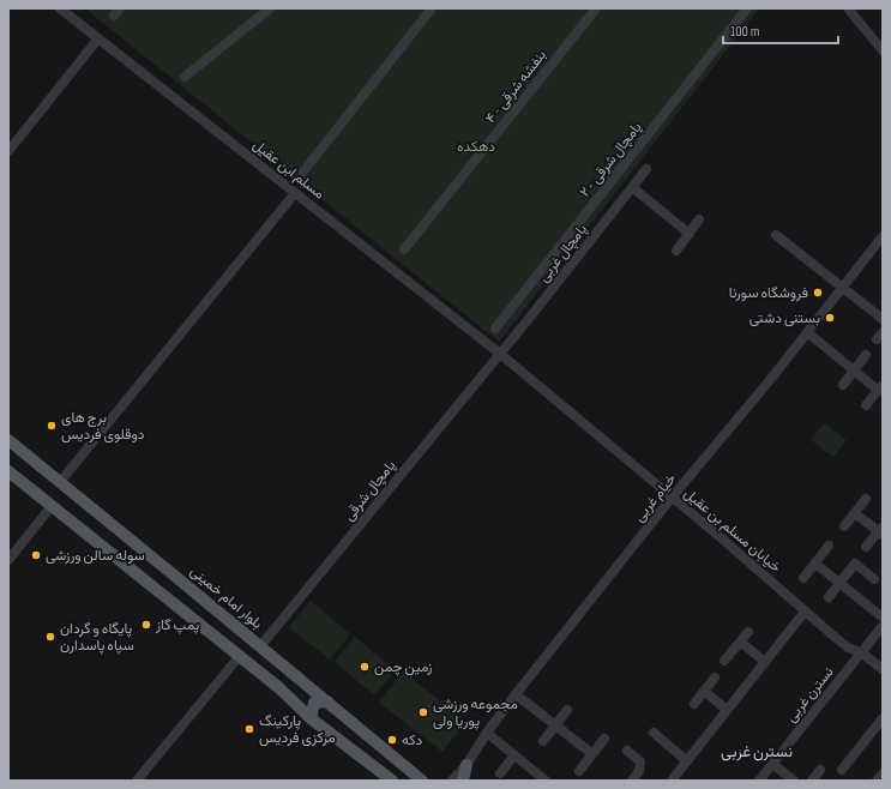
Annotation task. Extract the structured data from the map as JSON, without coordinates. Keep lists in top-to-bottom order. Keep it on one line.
{"streets":{"main road":["بلوار امام خمینی"],"street":["بنفشه شرقی - ۴","پامچال شرقی - ۲","مسلم ابن عقیل","پامچال غربی","پامچال شرقی","خیام غربی","خیابان مسلم بن عقیل","نسترن غربی"]},"crossings":[["مسلم ابن عقیل","پامچال غربی"],["مسلم ابن عقیل","پامچال شرقی"],["مسلم ابن عقیل","خیابان مسلم بن عقیل"],["پامچال غربی","پامچال شرقی"],["پامچال غربی","خیابان مسلم بن عقیل"],["پامچال شرقی","خیابان مسلم بن عقیل"],["پامچال شرقی","بلوار امام خمینی"],["خیام غربی","خیابان مسلم بن عقیل"],["خیابان مسلم بن عقیل","نسترن غربی"]],"districts":["نسترن غربی"],"parks":["دهکده"],"places":["فروشگاه سورنا","بستنی دشتی","برج های دوقلوی فردیس","سوله سالن ورزشی","پمپ گاز","پایگاه و گردان سپاه پاسدارن","زمین چمن","مجموعه ورزشی پوریا ولی","پارکینگ مرکزی فردیس","دکه"],"scale_bar":"100 m"}
